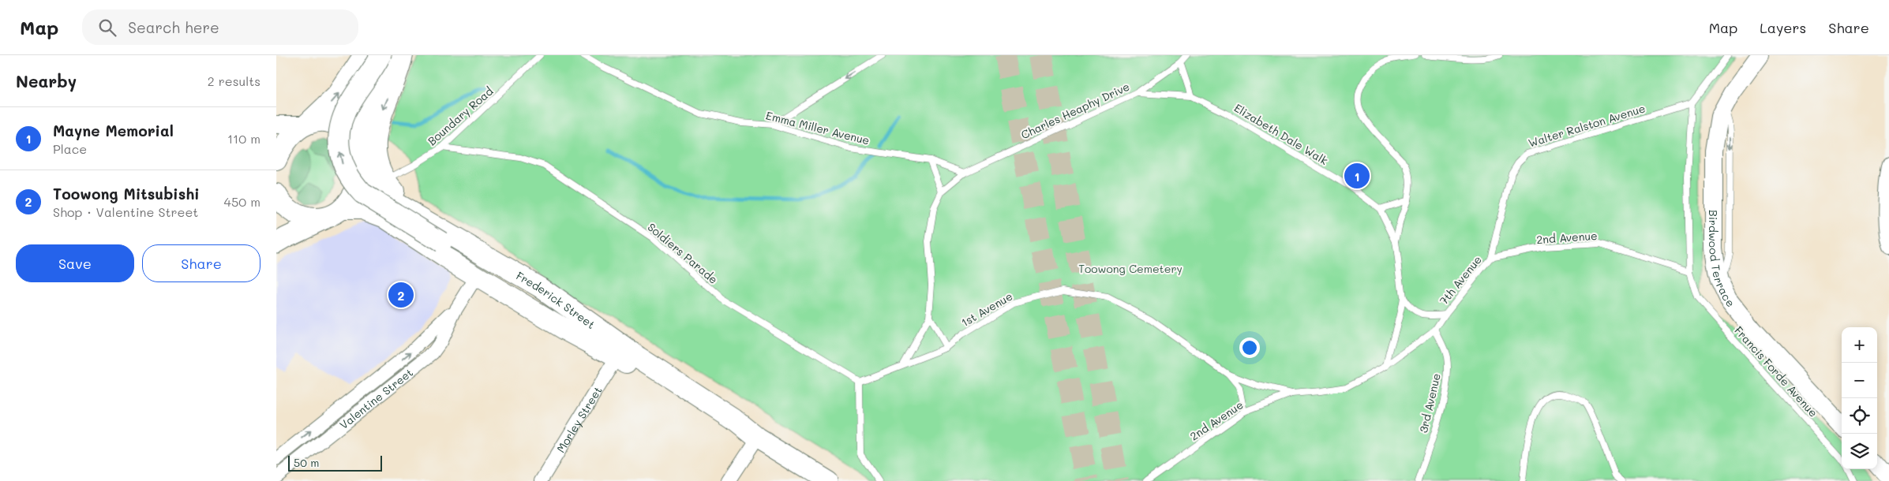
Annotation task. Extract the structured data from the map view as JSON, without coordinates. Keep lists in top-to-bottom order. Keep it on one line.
{"streets":{"highway":["Frederick Street"],"main road":["Birdwood Terrace"],"street":["Valentine Street","Morley Street"],"lane":["Charles Heaphy Drive","Boundary Road","Walter Ralston Avenue","Emma Miller Avenue","Elizabeth Dale Walk","2nd Avenue","Soldiers Parade","7th Avenue","1st Avenue","Francis Forde Avenue","3rd Avenue"]},"crossings":[["Charles Heaphy Drive","Emma Miller Avenue"],["Boundary Road","Soldiers Parade"],["Walter Ralston Avenue","2nd Avenue"],["Walter Ralston Avenue","7th Avenue"],["Walter Ralston Avenue","Francis Forde Avenue"],["Elizabeth Dale Walk","2nd Avenue"],["2nd Avenue","7th Avenue"],["2nd Avenue","Francis Forde Avenue"],["2nd Avenue","3rd Avenue"],["Soldiers Parade","1st Avenue"],["Frederick Street","Valentine Street"],["Frederick Street","Morley Street"]],"parks":["Toowong Cemetery"],"scale_bar":"50 m","page":{"header":"Map","search":"Search here","nav":["Map","Layers","Share"],"heading":["Nearby","2 results"],"list":[{"mark":"1","name":"Mayne Memorial","note":"Place","value":"110 m"},{"mark":"2","name":"Toowong Mitsubishi","note":"Shop · Valentine Street","value":"450 m"}],"pins":["1","2"],"buttons":["Save","Share"],"map_buttons":["+","−"],"scale":"50 m"}}
